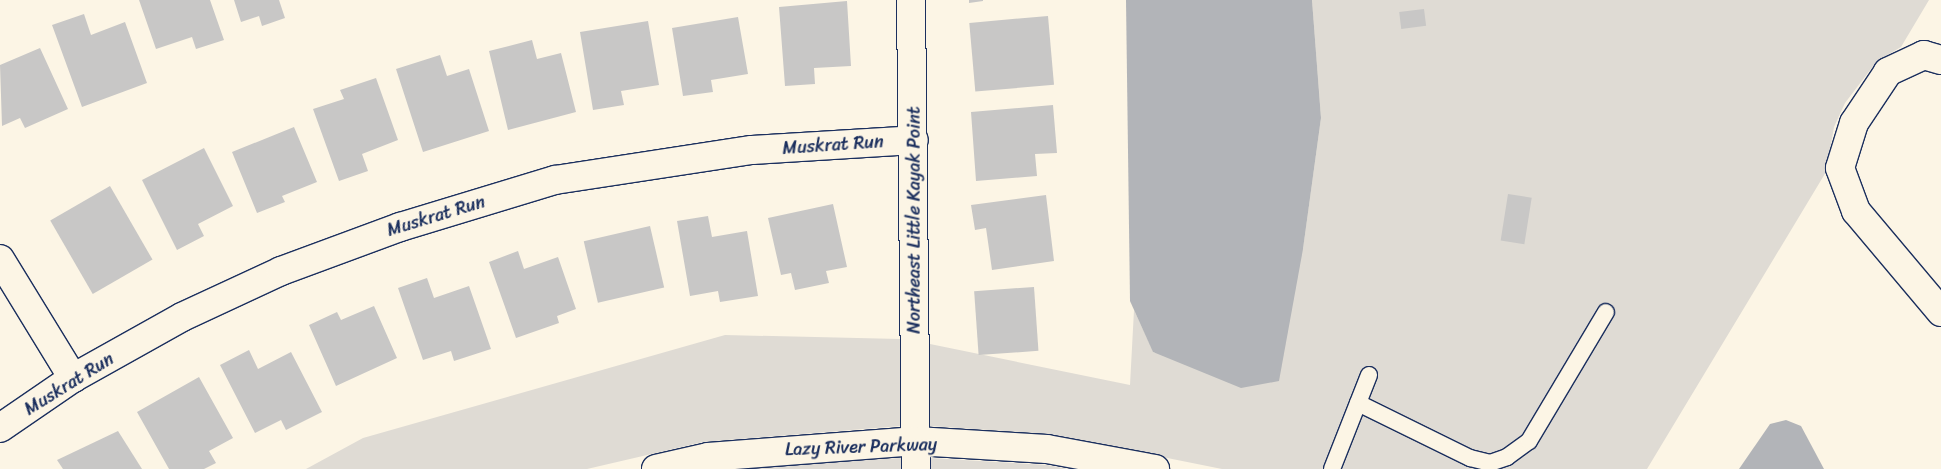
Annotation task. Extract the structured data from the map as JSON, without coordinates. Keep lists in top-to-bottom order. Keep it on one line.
{"streets":{"street":["Muskrat Run","Northeast Little Kayak Point","Lazy River Parkway"]},"crossings":[["Muskrat Run","Northeast Little Kayak Point"],["Northeast Little Kayak Point","Lazy River Parkway"]]}
